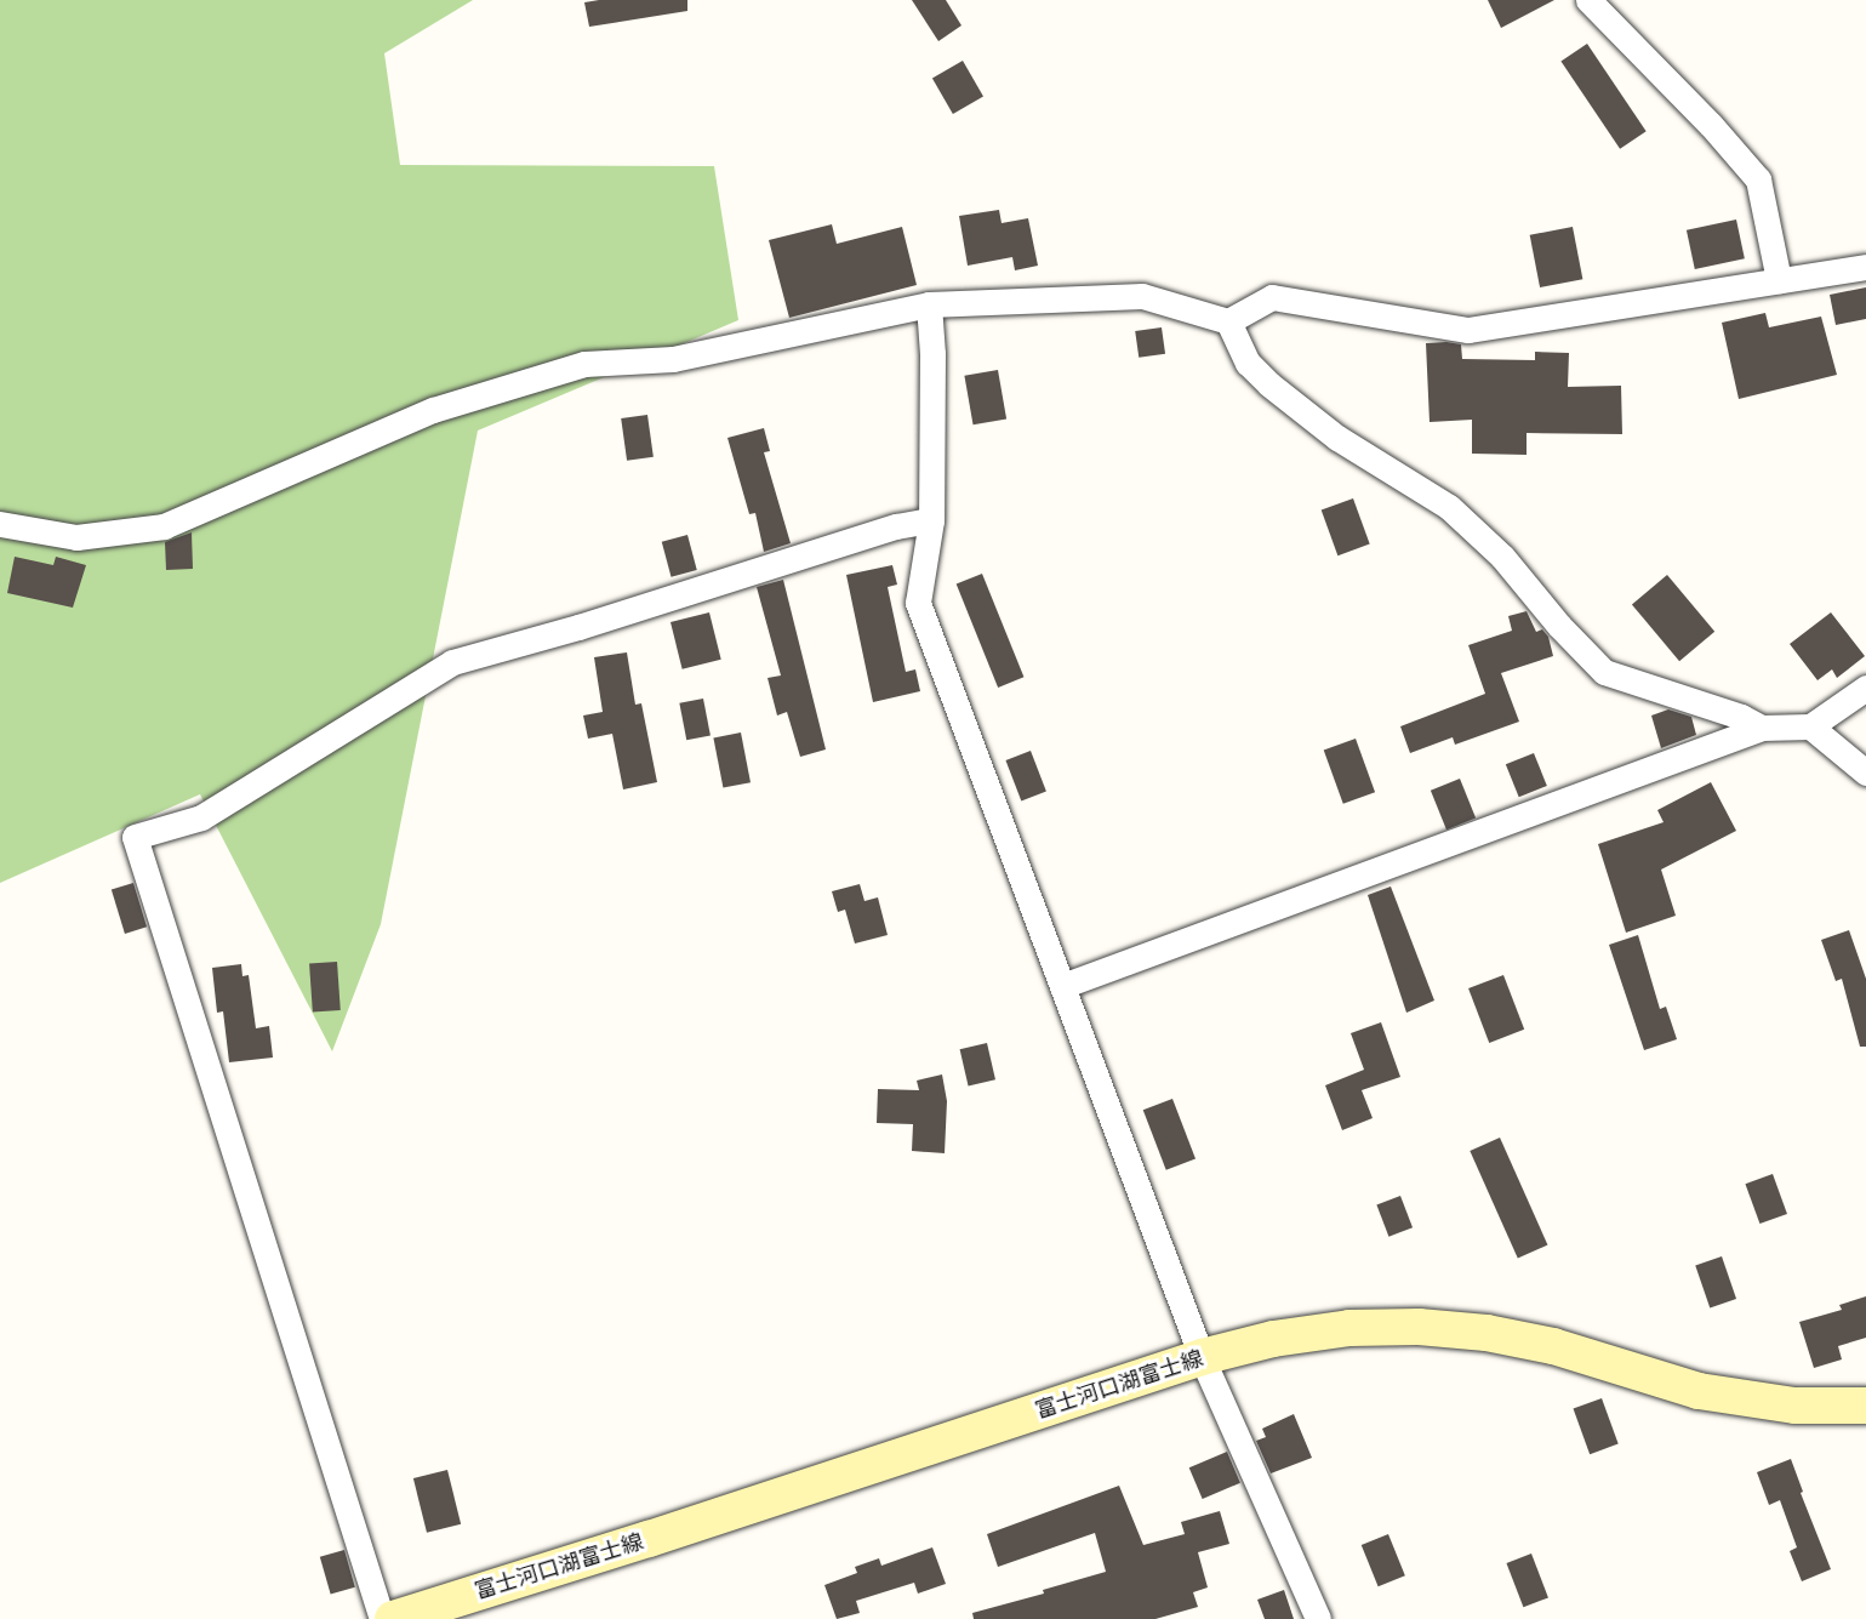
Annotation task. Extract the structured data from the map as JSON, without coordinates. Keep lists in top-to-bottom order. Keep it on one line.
{"streets":{"main road":["富士河口湖富士線"]}}
